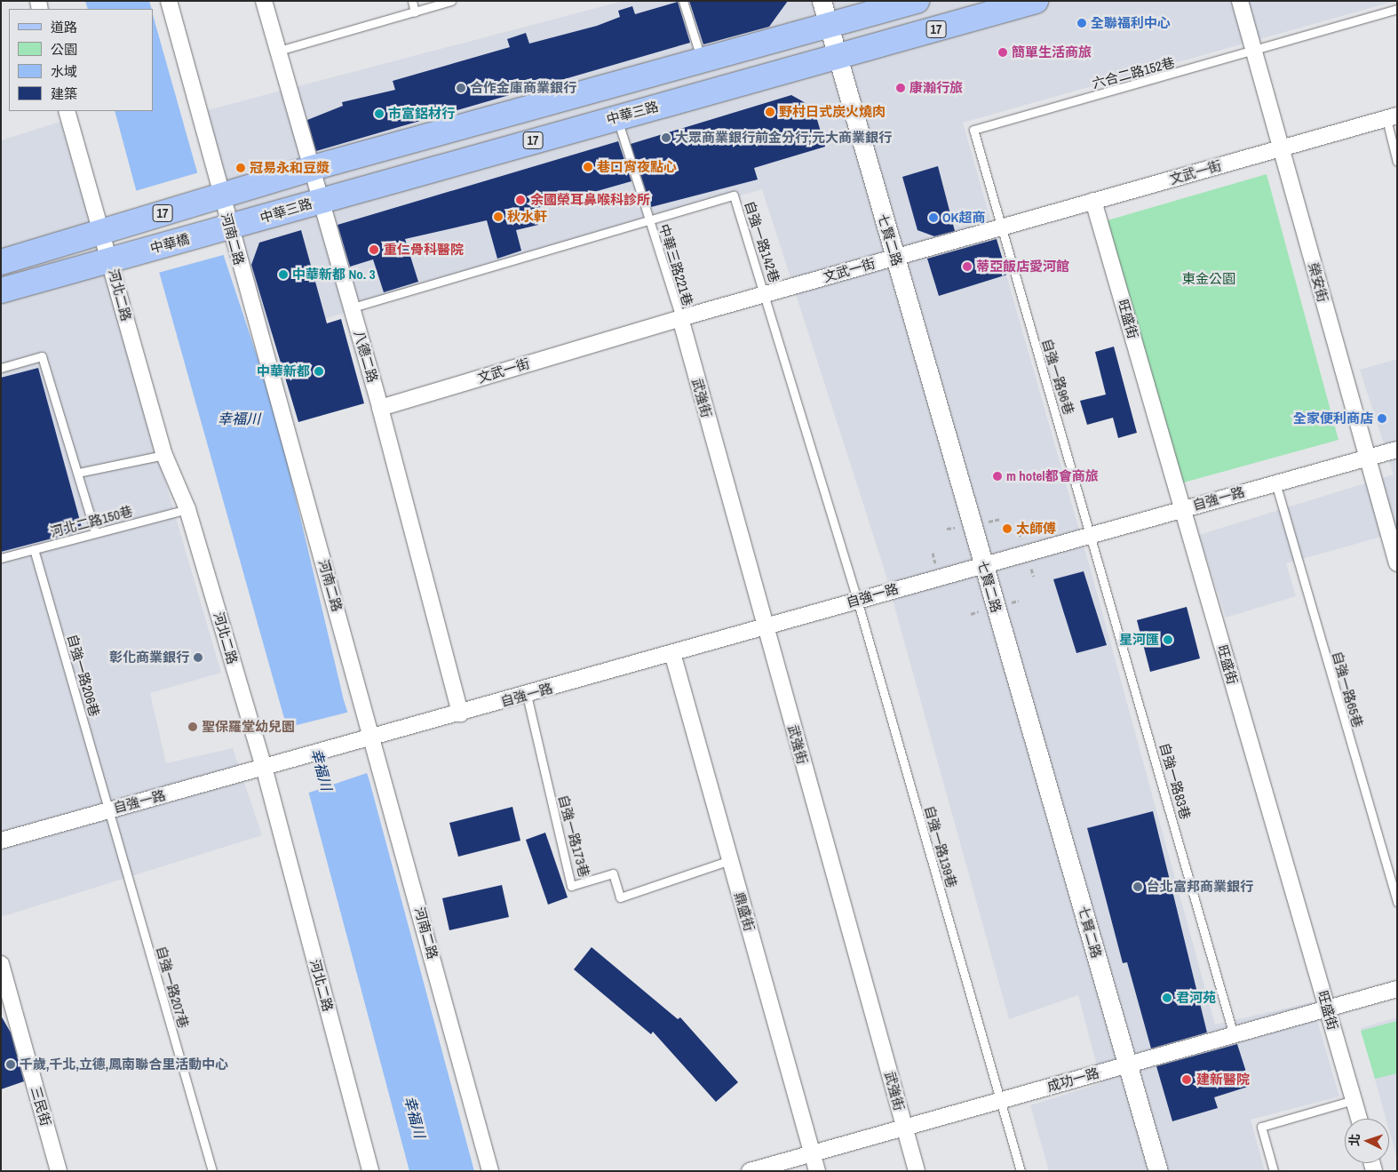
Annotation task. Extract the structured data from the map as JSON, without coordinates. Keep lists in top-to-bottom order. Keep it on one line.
{"streets":{"main road":["17","中華三路","中華橋"],"street":["文武一街","河南二路","七賢二路","榮安街","河北二路","旺盛街","八德二路","武強街","自強一路","鼎盛街","成功一路","三民街"],"lane":["六合二路152巷","自強一路142巷","中華三路221巷","自強一路96巷","河北二路150巷","自強一路206巷","自強一路65巷","自強一路83巷","自強一路173巷","自強一路139巷","自強一路207巷"]},"crossings":[["17","河南二路"],["17","七賢二路"],["17","中華橋"],["17","河北二路"],["17","八德二路"],["六合二路152巷","文武一街"],["六合二路152巷","榮安街"],["六合二路152巷","自強一路96巷"],["中華三路","河南二路"],["中華三路","七賢二路"],["中華三路","中華橋"],["中華三路","中華三路221巷"],["中華三路","八德二路"],["文武一街","七賢二路"],["文武一街","自強一路142巷"],["文武一街","中華三路221巷"],["文武一街","榮安街"],["文武一街","旺盛街"],["文武一街","八德二路"],["文武一街","自強一路96巷"],["文武一街","武強街"],["河南二路","中華橋"],["河南二路","自強一路"],["七賢二路","自強一路"],["七賢二路","成功一路"],["自強一路142巷","中華三路221巷"],["自強一路142巷","八德二路"],["自強一路142巷","自強一路"],["自強一路142巷","自強一路139巷"],["中華橋","河北二路"],["中華三路221巷","武強街"],["榮安街","自強一路"],["河北二路","自強一路"],["河北二路","河北二路150巷"],["旺盛街","自強一路"],["旺盛街","成功一路"],["八德二路","自強一路"],["自強一路96巷","自強一路"],["自強一路96巷","自強一路83巷"],["武強街","自強一路"],["武強街","成功一路"],["自強一路","自強一路206巷"],["自強一路","自強一路65巷"],["自強一路","自強一路83巷"],["自強一路","自強一路173巷"],["自強一路","自強一路139巷"],["自強一路","鼎盛街"],["自強一路","自強一路207巷"],["河北二路150巷","自強一路206巷"],["自強一路206巷","自強一路207巷"],["自強一路83巷","成功一路"],["自強一路173巷","鼎盛街"],["自強一路139巷","成功一路"],["鼎盛街","成功一路"]],"water":["幸福川"],"parks":["東金公園"],"places":["全聯福利中心","簡單生活商旅","合作金庫商業銀行","康瀚行旅","野村日式炭火燒肉","市富鋁材行","大眾商業銀行前金分行;元大商業銀行","巷口宵夜點心","冠易永和豆漿","余國榮耳鼻喉科診所","秋水軒","OK超商","重仁骨科醫院","蒂亞飯店愛河館","中華新都 No. 3","中華新都","全家便利商店","m hotel都會商旅","太師傅","星河匯","彰化商業銀行","聖保羅堂幼兒園","台北富邦商業銀行","君河苑","千歲,千北,立德,鳳南聯合里活動中心","建新醫院"],"legend":["道路","公園","水域","建築"],"north":"left"}
